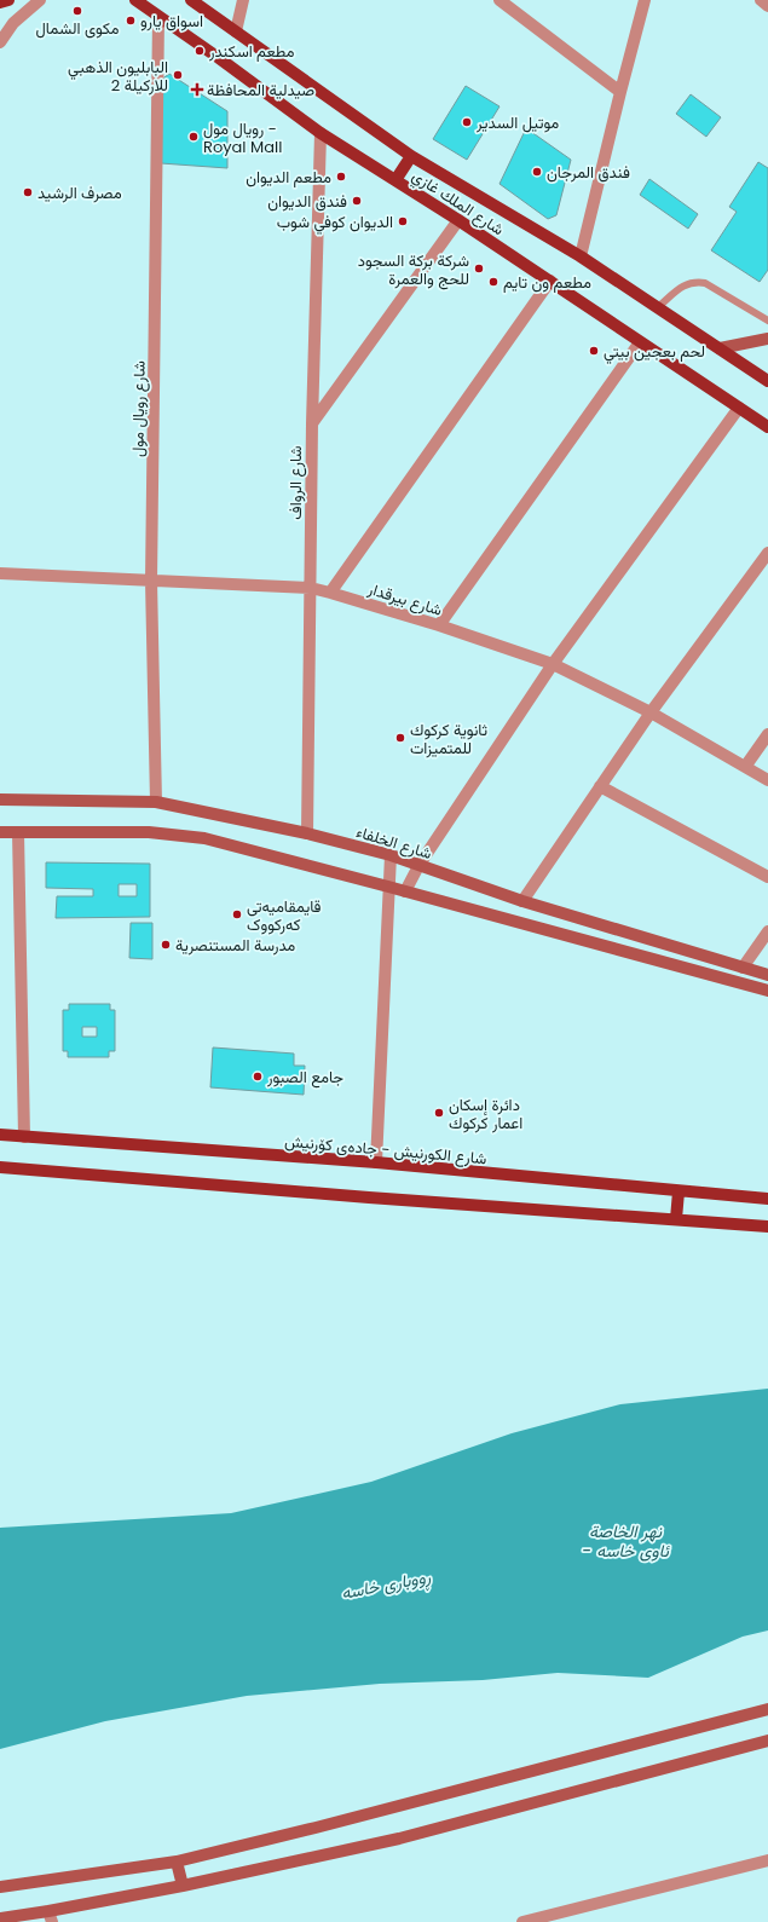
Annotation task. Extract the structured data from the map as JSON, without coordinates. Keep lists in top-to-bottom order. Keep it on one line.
{"streets":{"main road":["شارع الملك غازي","شارع الكورنيش - جادەی کۆرنیش"],"street":["شارع رويال مول","شارع الرواف","شارع بيرقدار","شارع الخلفاء"]},"crossings":[["شارع الملك غازي","شارع رويال مول"],["شارع الملك غازي","شارع الرواف"],["شارع رويال مول","شارع بيرقدار"],["شارع رويال مول","شارع الخلفاء"],["شارع الرواف","شارع بيرقدار"],["شارع الرواف","شارع الخلفاء"]],"water":["نهر الخاصة - ئاوی خاسە","ڕووباری خاسە"],"places":{"other":["مكوى الشمال","اسواق يارو","مطعم اسكندر","البابليون الذهبي 2 للاركيلة","موتيل السدير","رويال مول - Royal Mall","فندق المرجان","مطعم الديوان","مصرف الرشيد","فندق الديوان","الديوان كوفي شوب","شركة بركة السجود للحج والعمرة","مطعم ون تايم","لحم بعجين بيتي","ثانوية كركوك للمتميزات","قایمقامیەتی کەرکووک","مدرسة المستنصرية","جامع الصبور","دائرة إسكان اعمار كركوك"],"health":["صيدلية المحافظة"]}}
